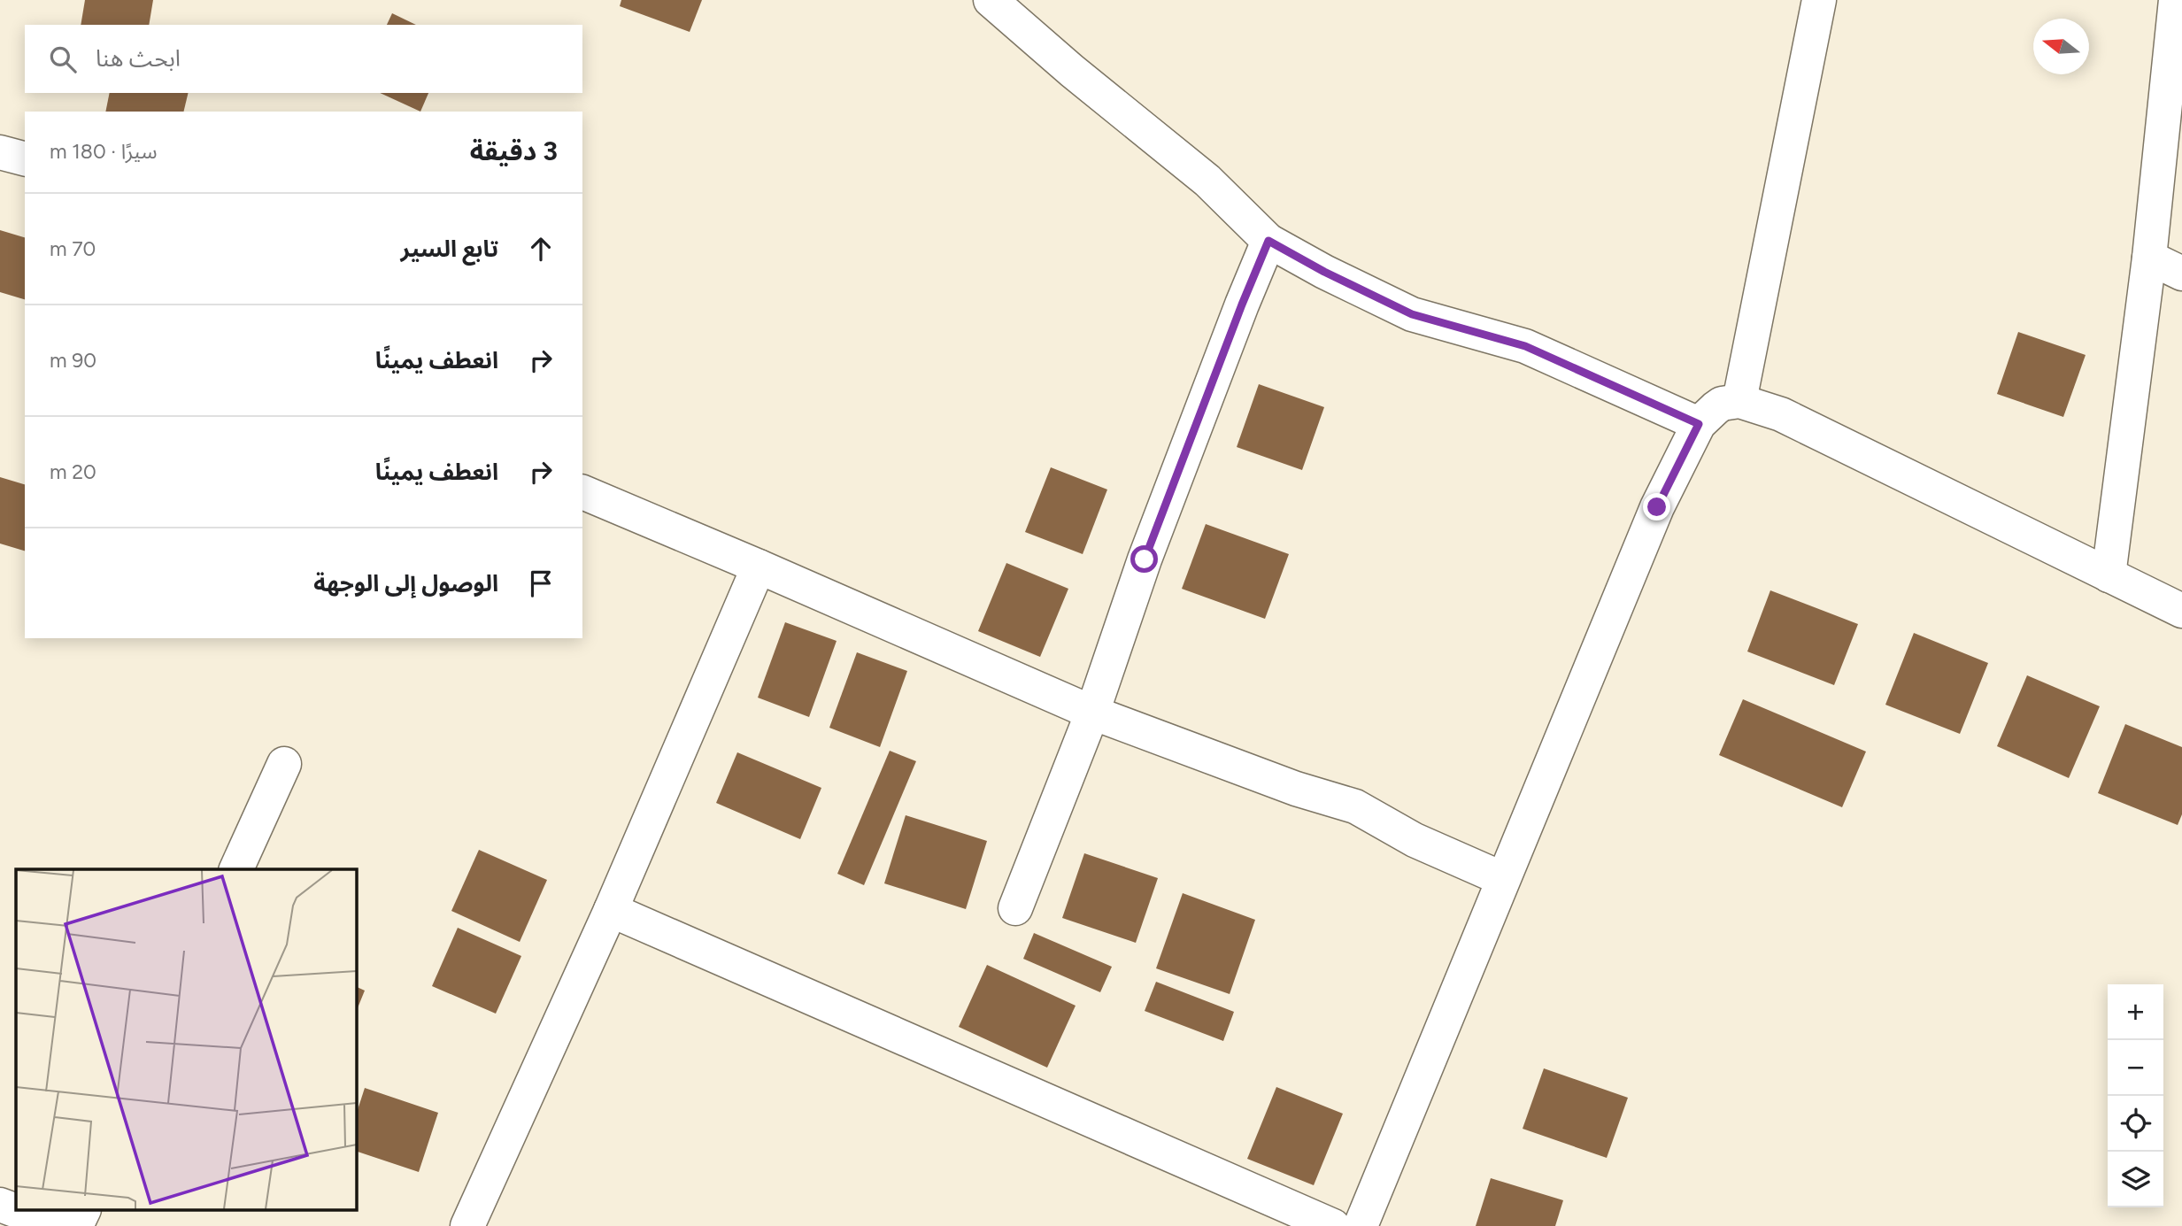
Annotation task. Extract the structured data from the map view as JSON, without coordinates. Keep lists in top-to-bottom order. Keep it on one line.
{"north":"left","page":{"search":"ابحث هنا","heading":["3 دقيقة","سيرًا · 180 m"],"list":[["تابع السير","70 m"],["انعطف يمينًا","90 m"],["انعطف يمينًا","20 m"],"الوصول إلى الوجهة"],"map_buttons":["+","−"]}}
